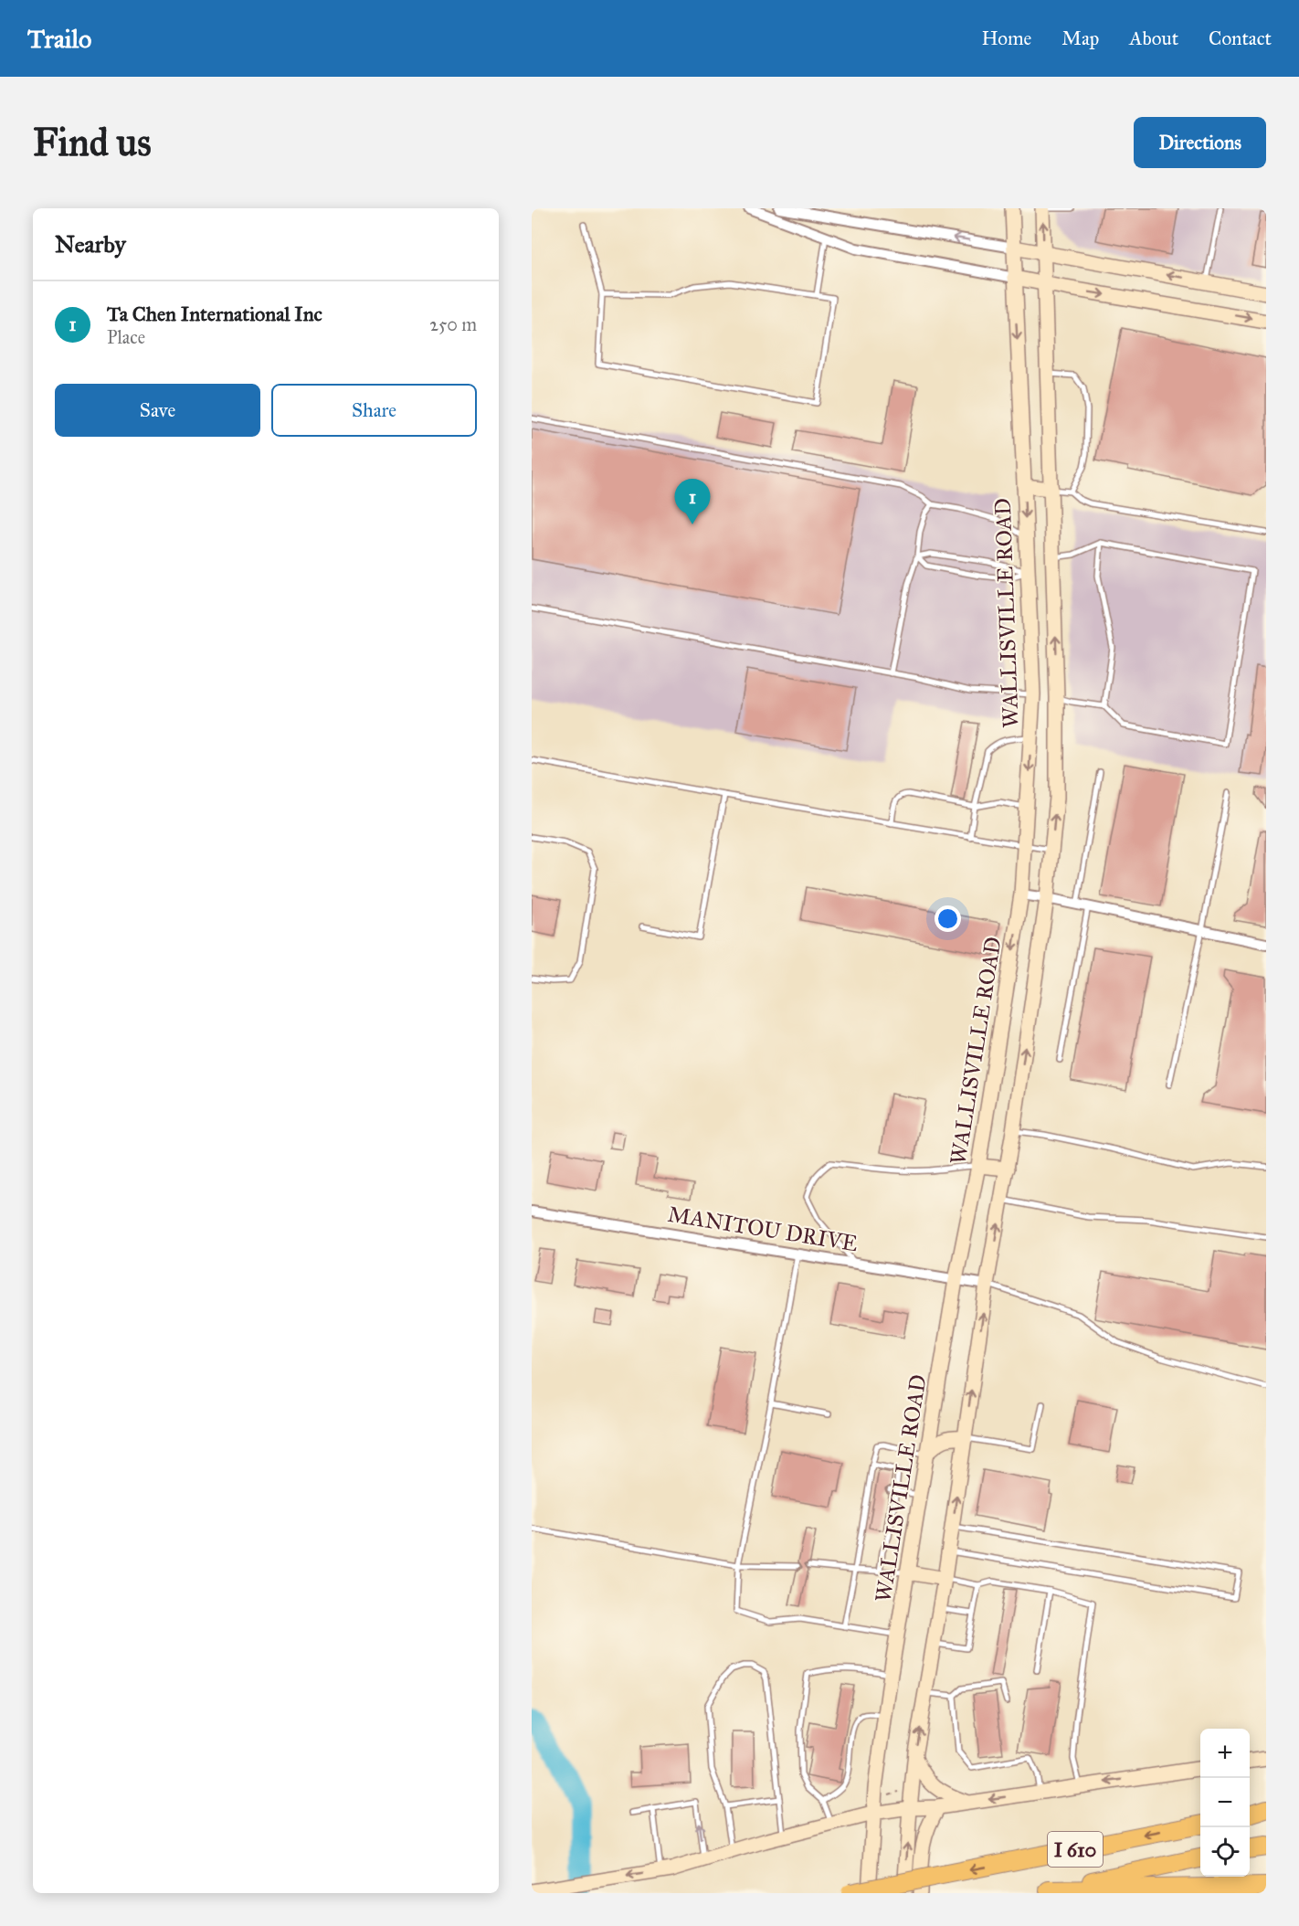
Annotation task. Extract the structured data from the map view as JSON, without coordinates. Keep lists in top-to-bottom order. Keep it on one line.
{"streets":{"highway":["I 610"],"main road":["WALLISVILLE ROAD"],"street":["MANITOU DRIVE"]},"crossings":[["WALLISVILLE ROAD","MANITOU DRIVE"]],"page":{"header":"Trailo","nav":["Home","Map","About","Contact"],"buttons":["Directions",["Save","Share"]],"title":"Find us","heading":"Nearby","list":[{"mark":"1","name":"Ta Chen International Inc","note":"Place","value":"250 m"}],"pins":"1","map_buttons":["+","−"]}}
